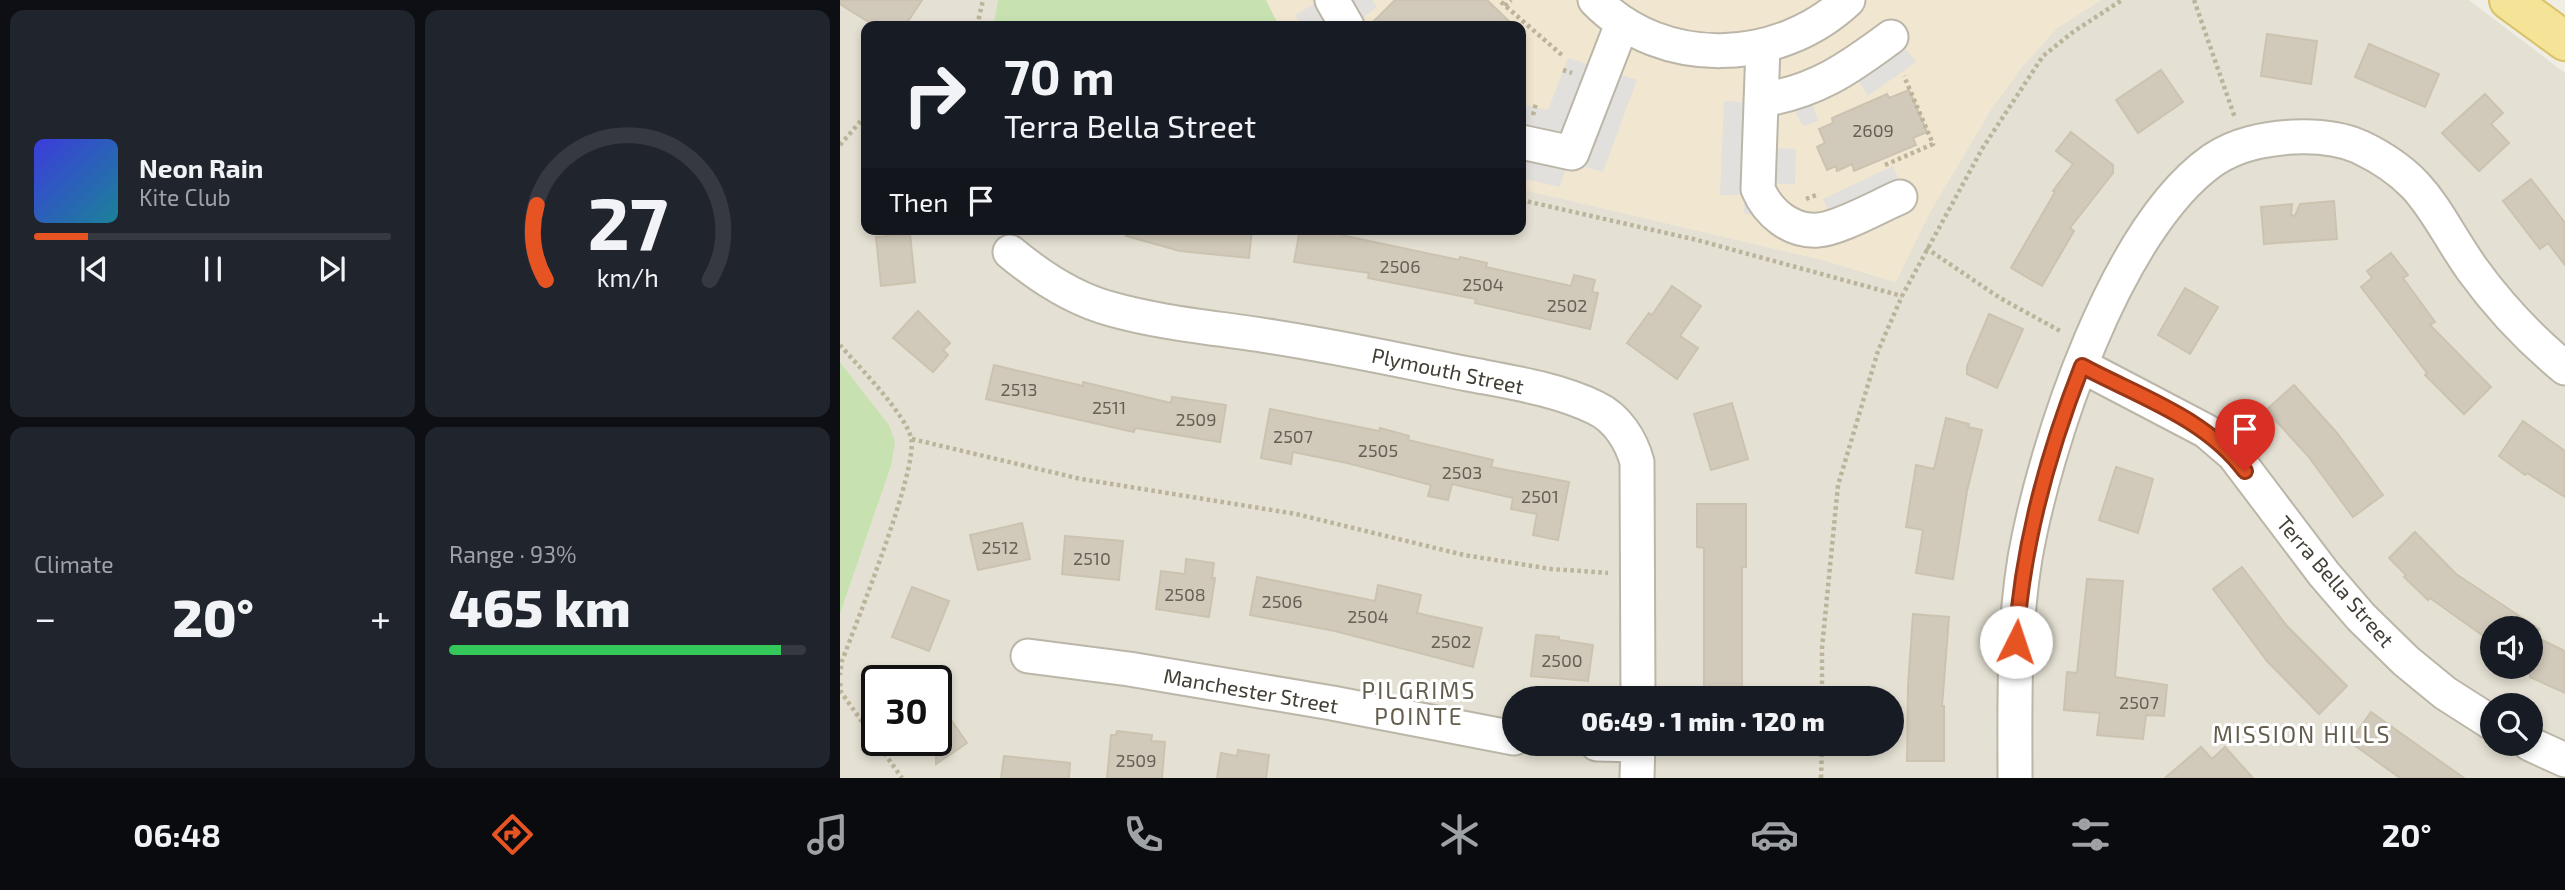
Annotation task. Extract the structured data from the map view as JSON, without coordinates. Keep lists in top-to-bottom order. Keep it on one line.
{"streets":{"street":["Plymouth Street","Terra Bella Street","Manchester Street"]},"districts":["PILGRIMS POINTE","MISSION HILLS"],"house_numbers":["2609","2506","2504","2502","2513","2511","2509","2507","2505","2503","2501","2512","2510","2508","2506","2504","2502","2500","2507","2509"],"page":{"turn":["70 m","Terra Bella Street"],"song":["Neon Rain","Kite Club"],"then":"Then","tile":["Climate",["Range · 93%","465 km"]],"heat":["−","20°","+"],"limit":"30","trip":"06:49 · 1 min · 120 m","tabs":["06:48","20°"],"gauge":["27","km/h"]}}
